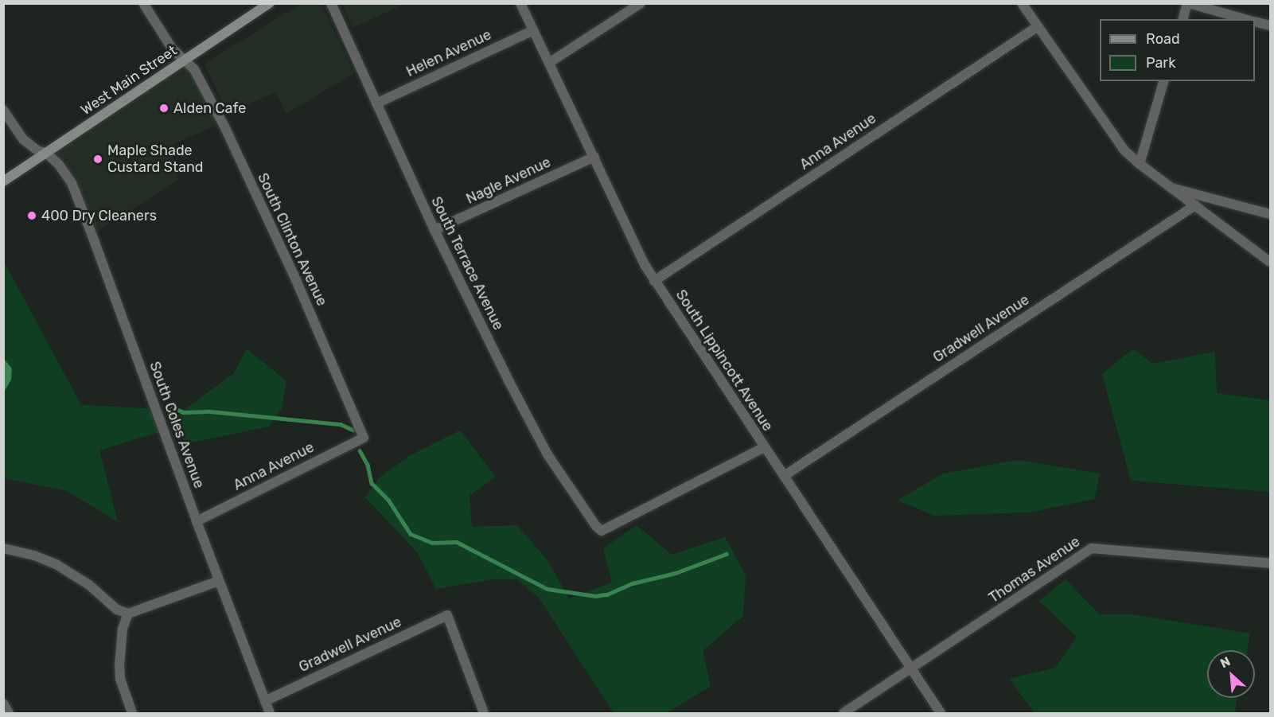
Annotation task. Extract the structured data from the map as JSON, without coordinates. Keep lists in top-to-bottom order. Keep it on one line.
{"streets":{"main road":["West Main Street"],"street":["Helen Avenue","Anna Avenue","Nagle Avenue","South Clinton Avenue","South Terrace Avenue","Gradwell Avenue","South Lippincott Avenue","South Coles Avenue","Thomas Avenue"]},"crossings":[["Helen Avenue","South Terrace Avenue"],["Helen Avenue","South Lippincott Avenue"],["West Main Street","South Clinton Avenue"],["West Main Street","South Coles Avenue"],["Anna Avenue","South Clinton Avenue"],["Anna Avenue","South Lippincott Avenue"],["Anna Avenue","South Coles Avenue"],["Nagle Avenue","South Terrace Avenue"],["Nagle Avenue","South Lippincott Avenue"],["South Terrace Avenue","South Lippincott Avenue"],["Gradwell Avenue","South Lippincott Avenue"],["Gradwell Avenue","South Coles Avenue"],["South Lippincott Avenue","Thomas Avenue"]],"places":["Alden Cafe","Maple Shade Custard Stand","400 Dry Cleaners"],"legend":["Road","Park"],"north":"top left"}
